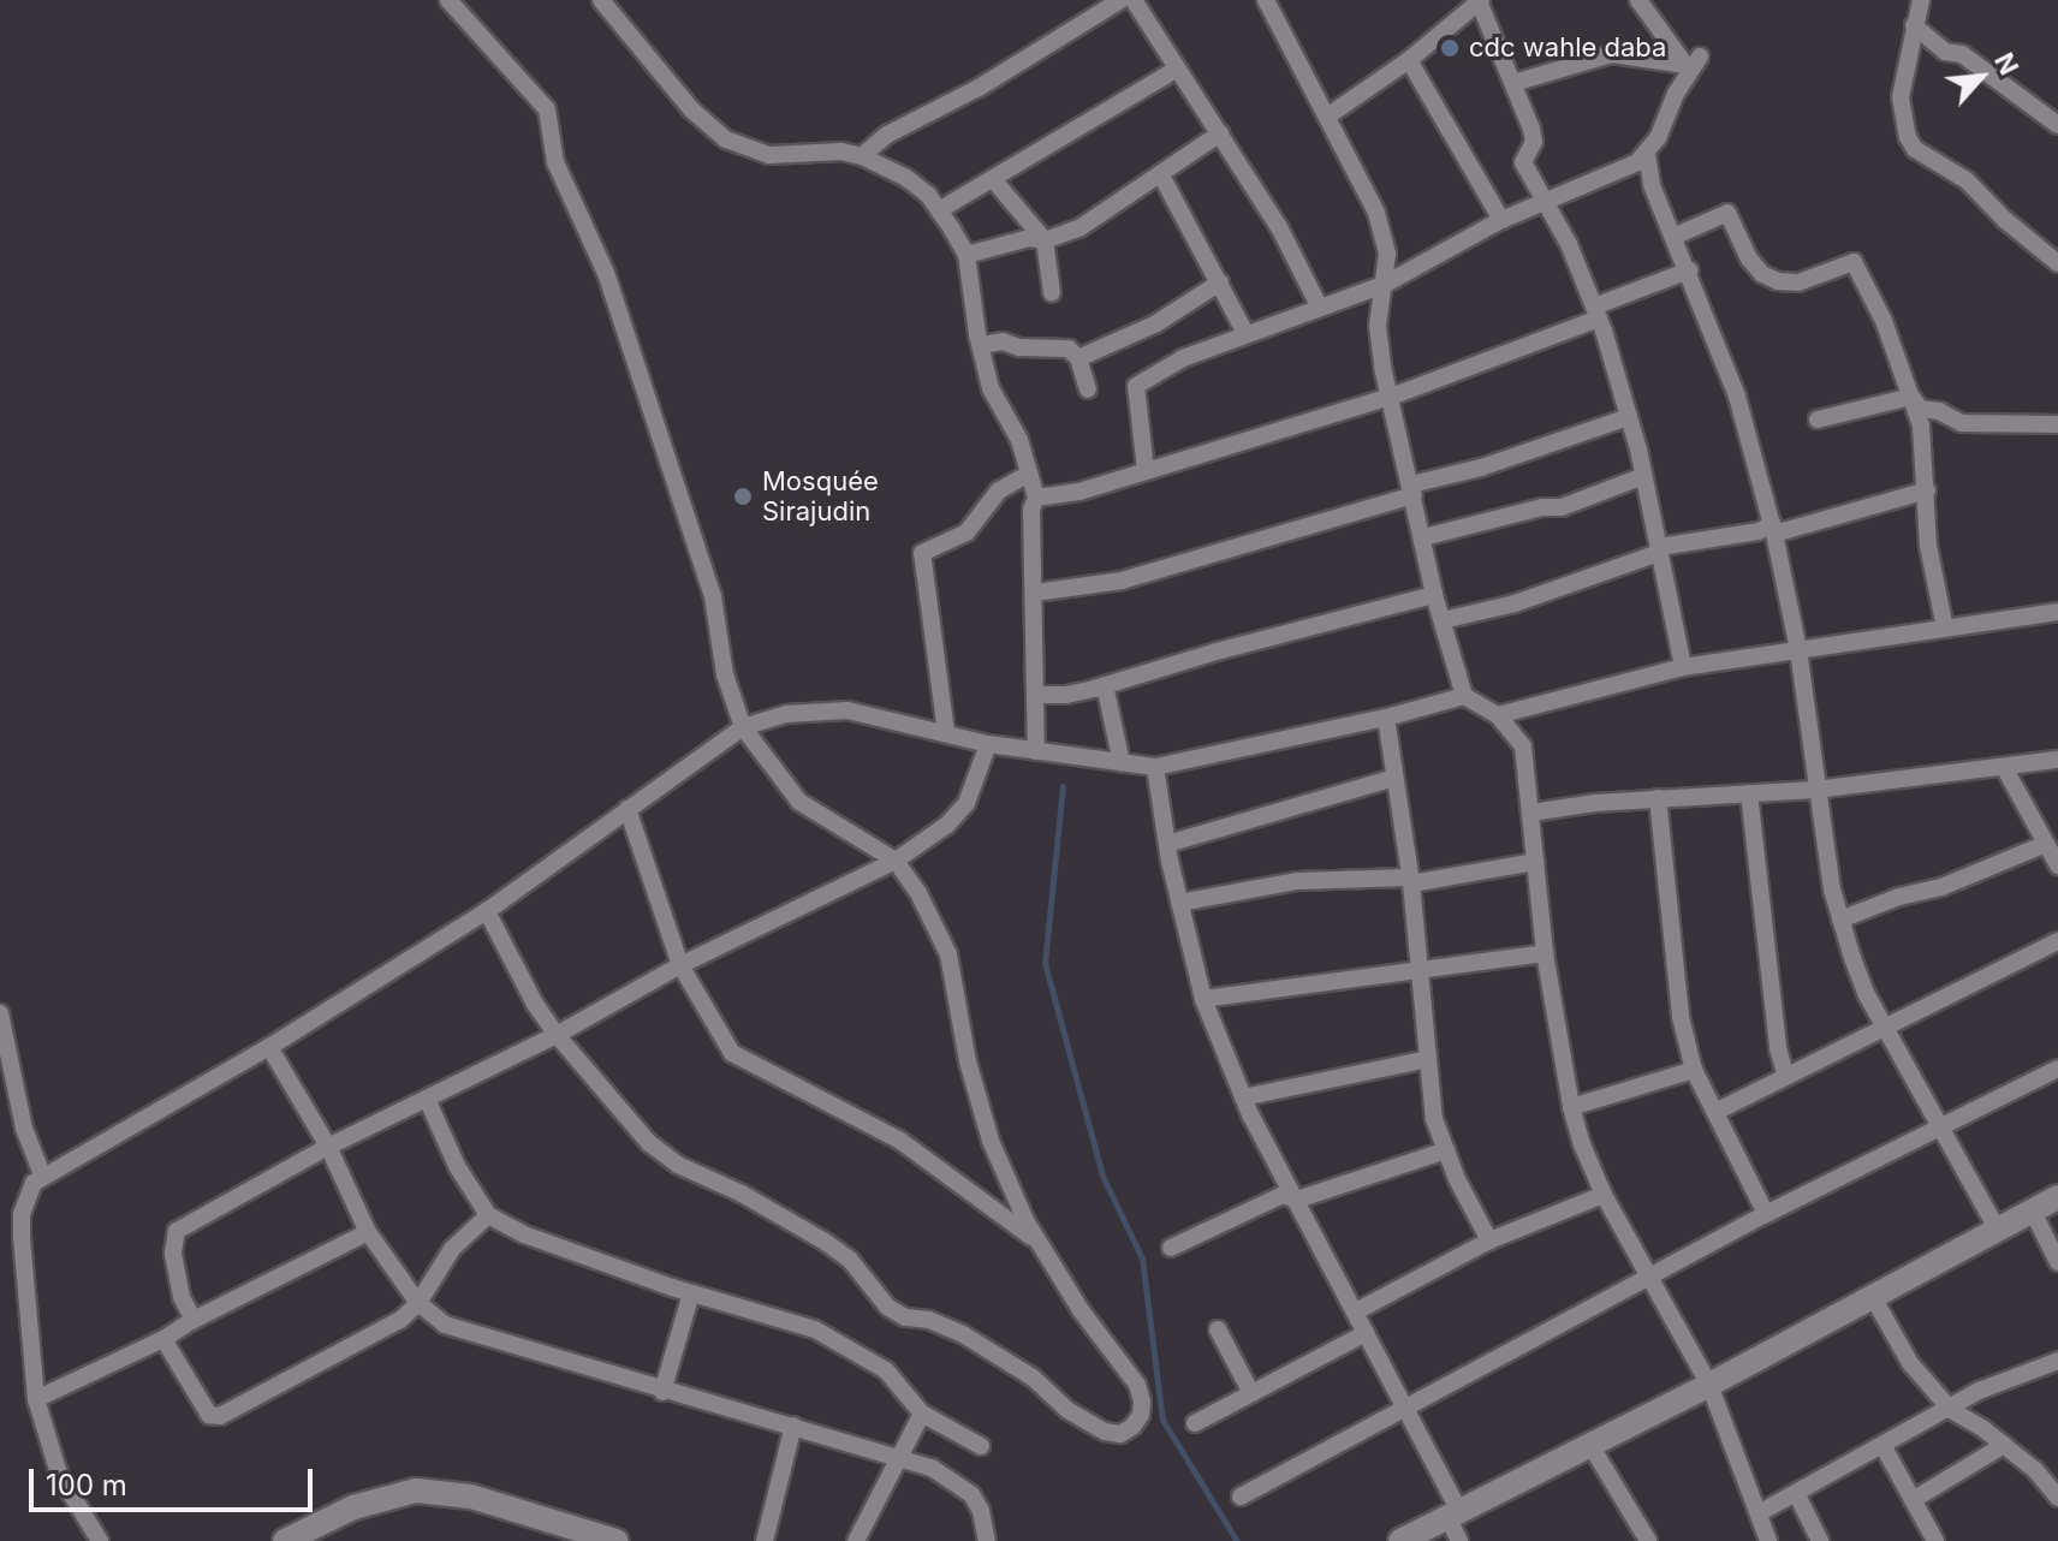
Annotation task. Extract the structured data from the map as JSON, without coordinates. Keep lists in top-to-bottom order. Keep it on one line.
{"places":["cdc wahle daba","Mosquée Sirajudin"],"scale_bar":"100 m","north":"top right"}
